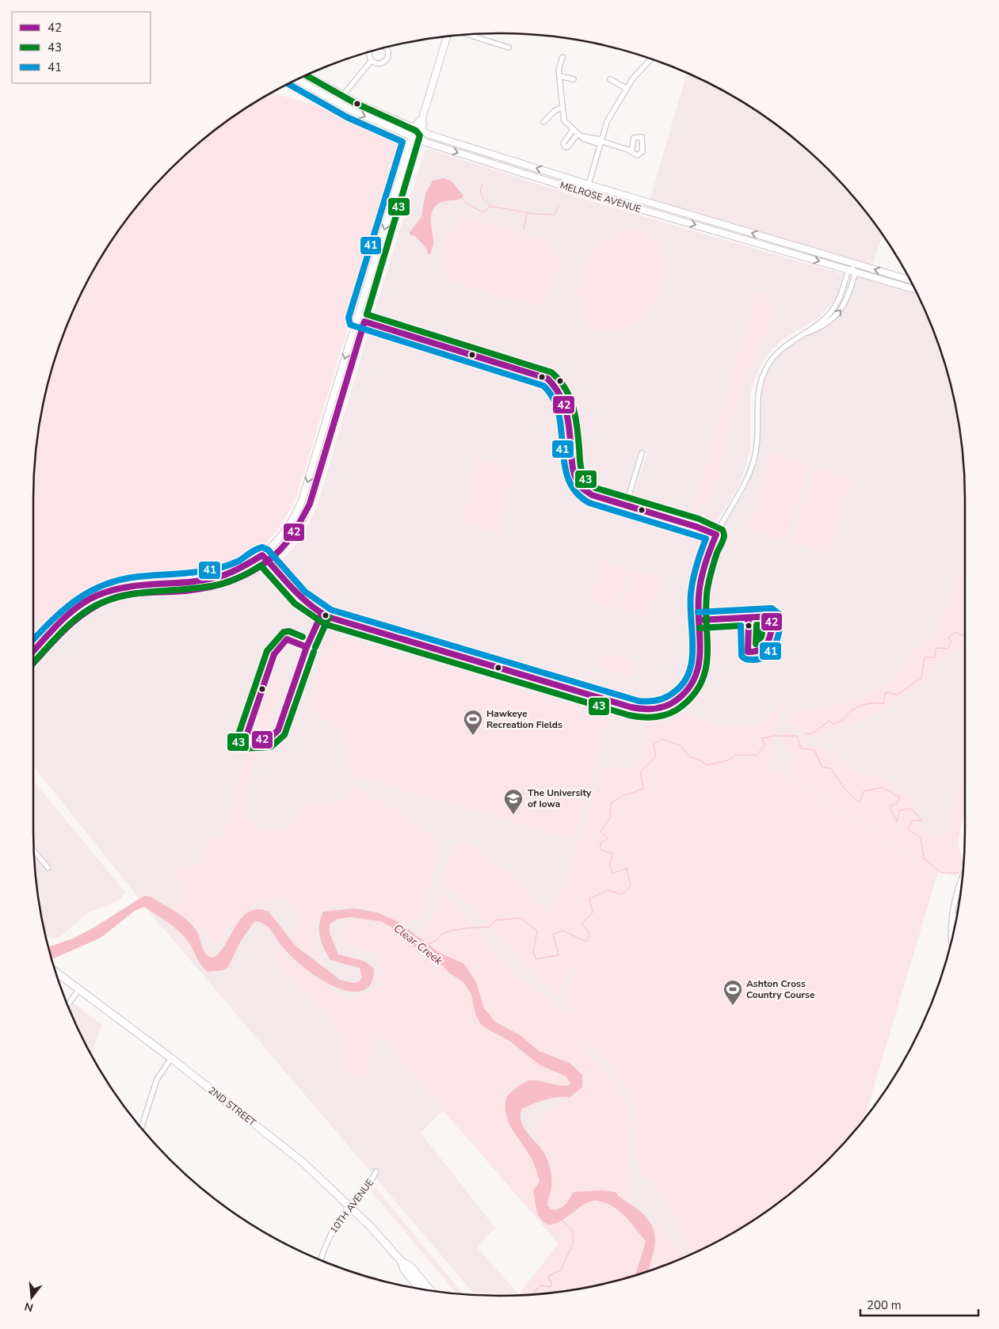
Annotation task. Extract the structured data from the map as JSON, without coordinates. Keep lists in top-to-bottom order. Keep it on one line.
{"streets":{"main road":["MELROSE AVENUE","2ND STREET"],"street":["10TH AVENUE"]},"crossings":[["2ND STREET","10TH AVENUE"]],"water":["Clear Creek"],"places":{"sports":["Hawkeye Recreation Fields","Ashton Cross Country Course"],"school or university":["The University of Iowa"]},"lines":["transit line 43","transit line 41","transit line 42"],"legend":["42","43","41"],"scale_bar":"200 m","north":"bottom"}
